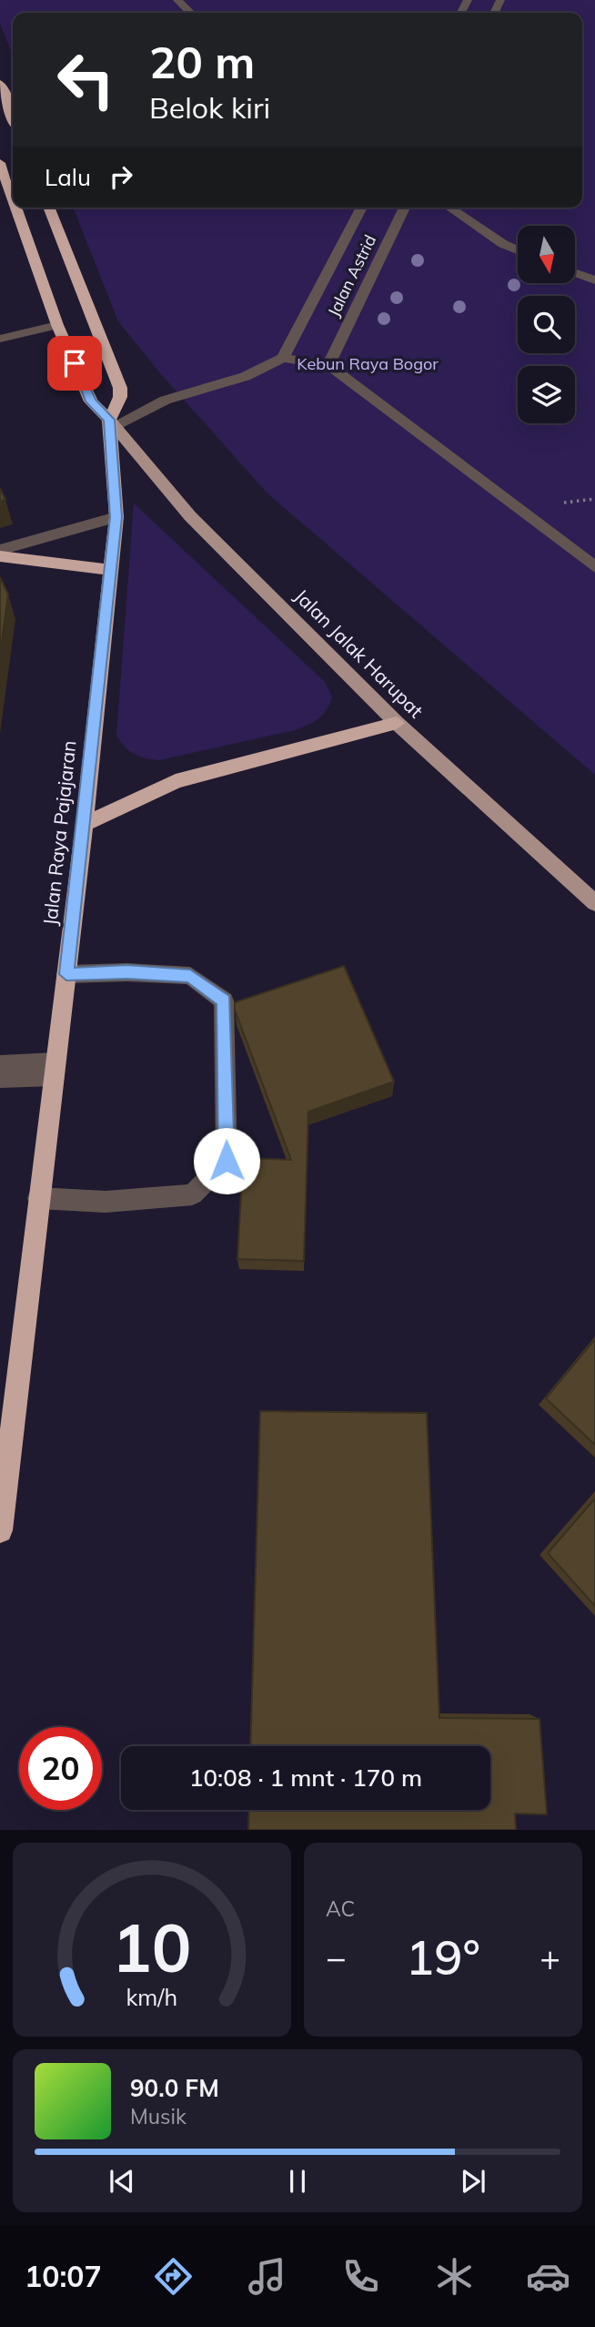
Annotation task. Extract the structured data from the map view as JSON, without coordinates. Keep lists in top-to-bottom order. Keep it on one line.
{"streets":{"highway":["Jalan Raya Pajajaran"],"main road":["Jalan Jalak Harupat"],"street":["Jalan Astrid"]},"crossings":[["Jalan Jalak Harupat","Jalan Raya Pajajaran"]],"parks":["Kebun Raya Bogor"],"north":"bottom","page":{"turn":["20 m","Belok kiri"],"then":"Lalu","limit":"20","trip":"10:08 · 1 mnt · 170 m","tile":"AC","heat":["−","19°","+"],"song":["90.0 FM","Musik"],"tabs":"10:07","gauge":["10","km/h"]}}
